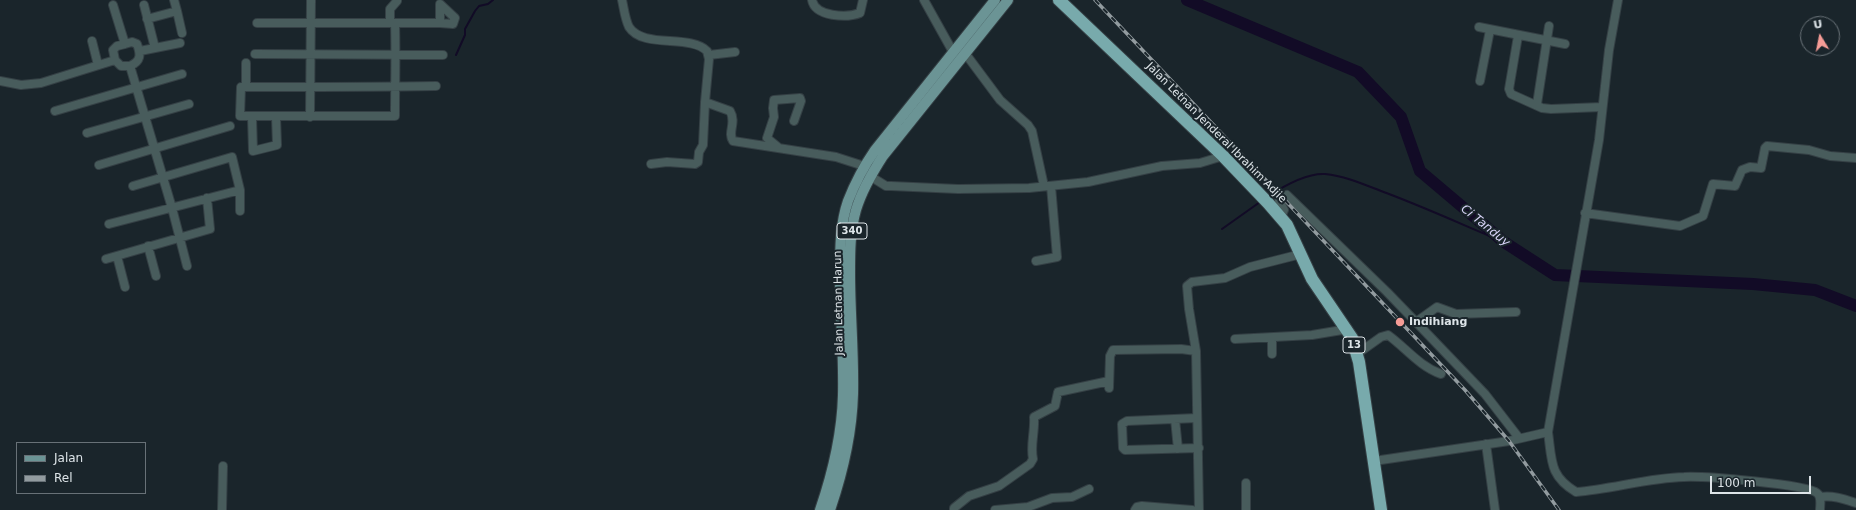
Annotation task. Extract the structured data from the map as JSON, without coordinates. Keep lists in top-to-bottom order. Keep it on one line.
{"streets":{"highway":["Jalan Letnan Jenderal Ibrahim Adjie","13"],"main road":["340","Jalan Letnan Harun"]},"water":["Ci Tanduy"],"places":["Indihiang"],"legend":["Jalan","Rel"],"scale_bar":"100 m","north":"top"}
